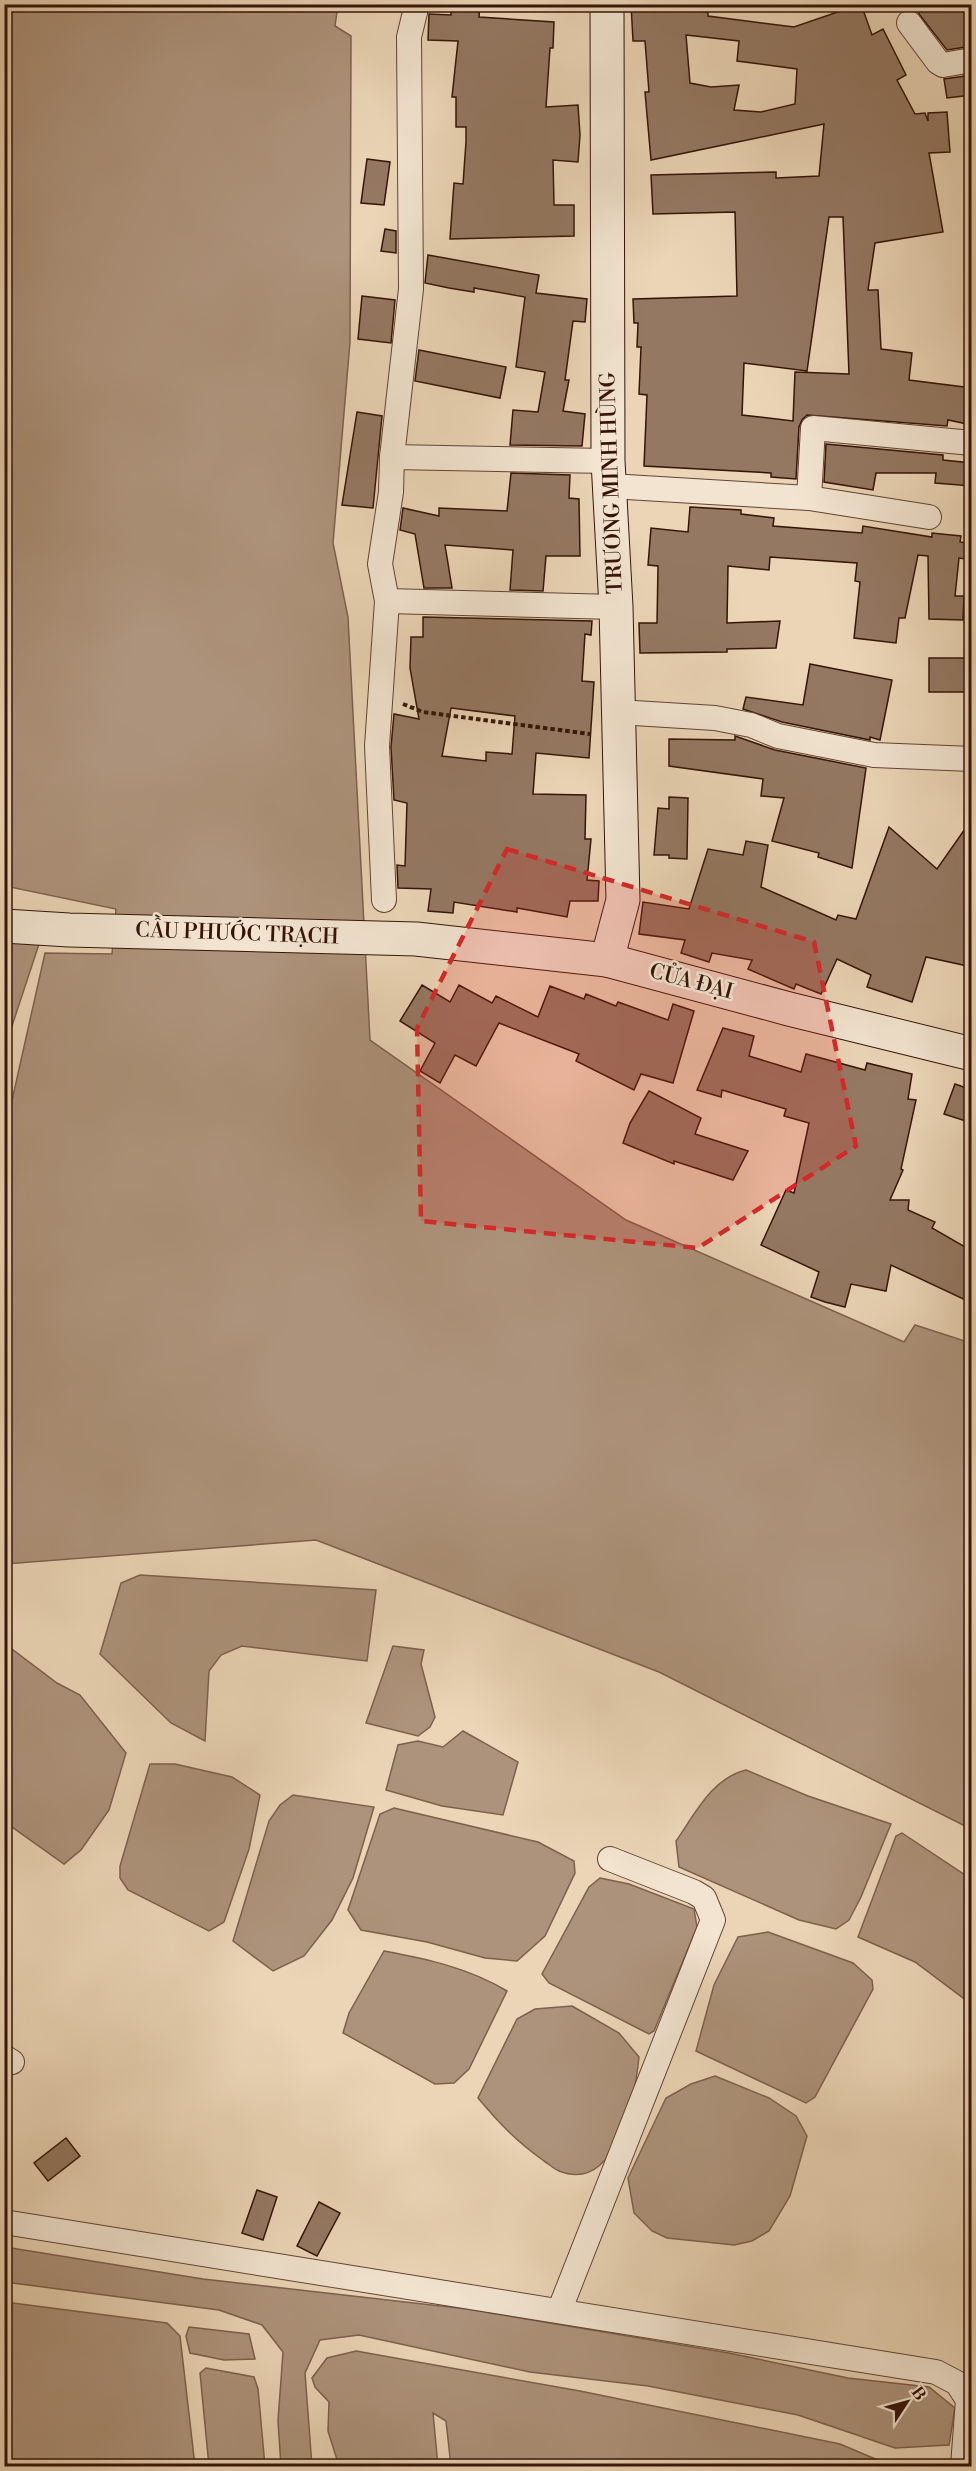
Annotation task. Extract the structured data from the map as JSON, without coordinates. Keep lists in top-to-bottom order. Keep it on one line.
{"streets":{"street":["TRƯƠNG MINH HÙNG","CẦU PHƯỚC TRẠCH","CỬA ĐẠI"]},"crossings":[["TRƯƠNG MINH HÙNG","CỬA ĐẠI"],["CẦU PHƯỚC TRẠCH","CỬA ĐẠI"]],"north":"top right"}
